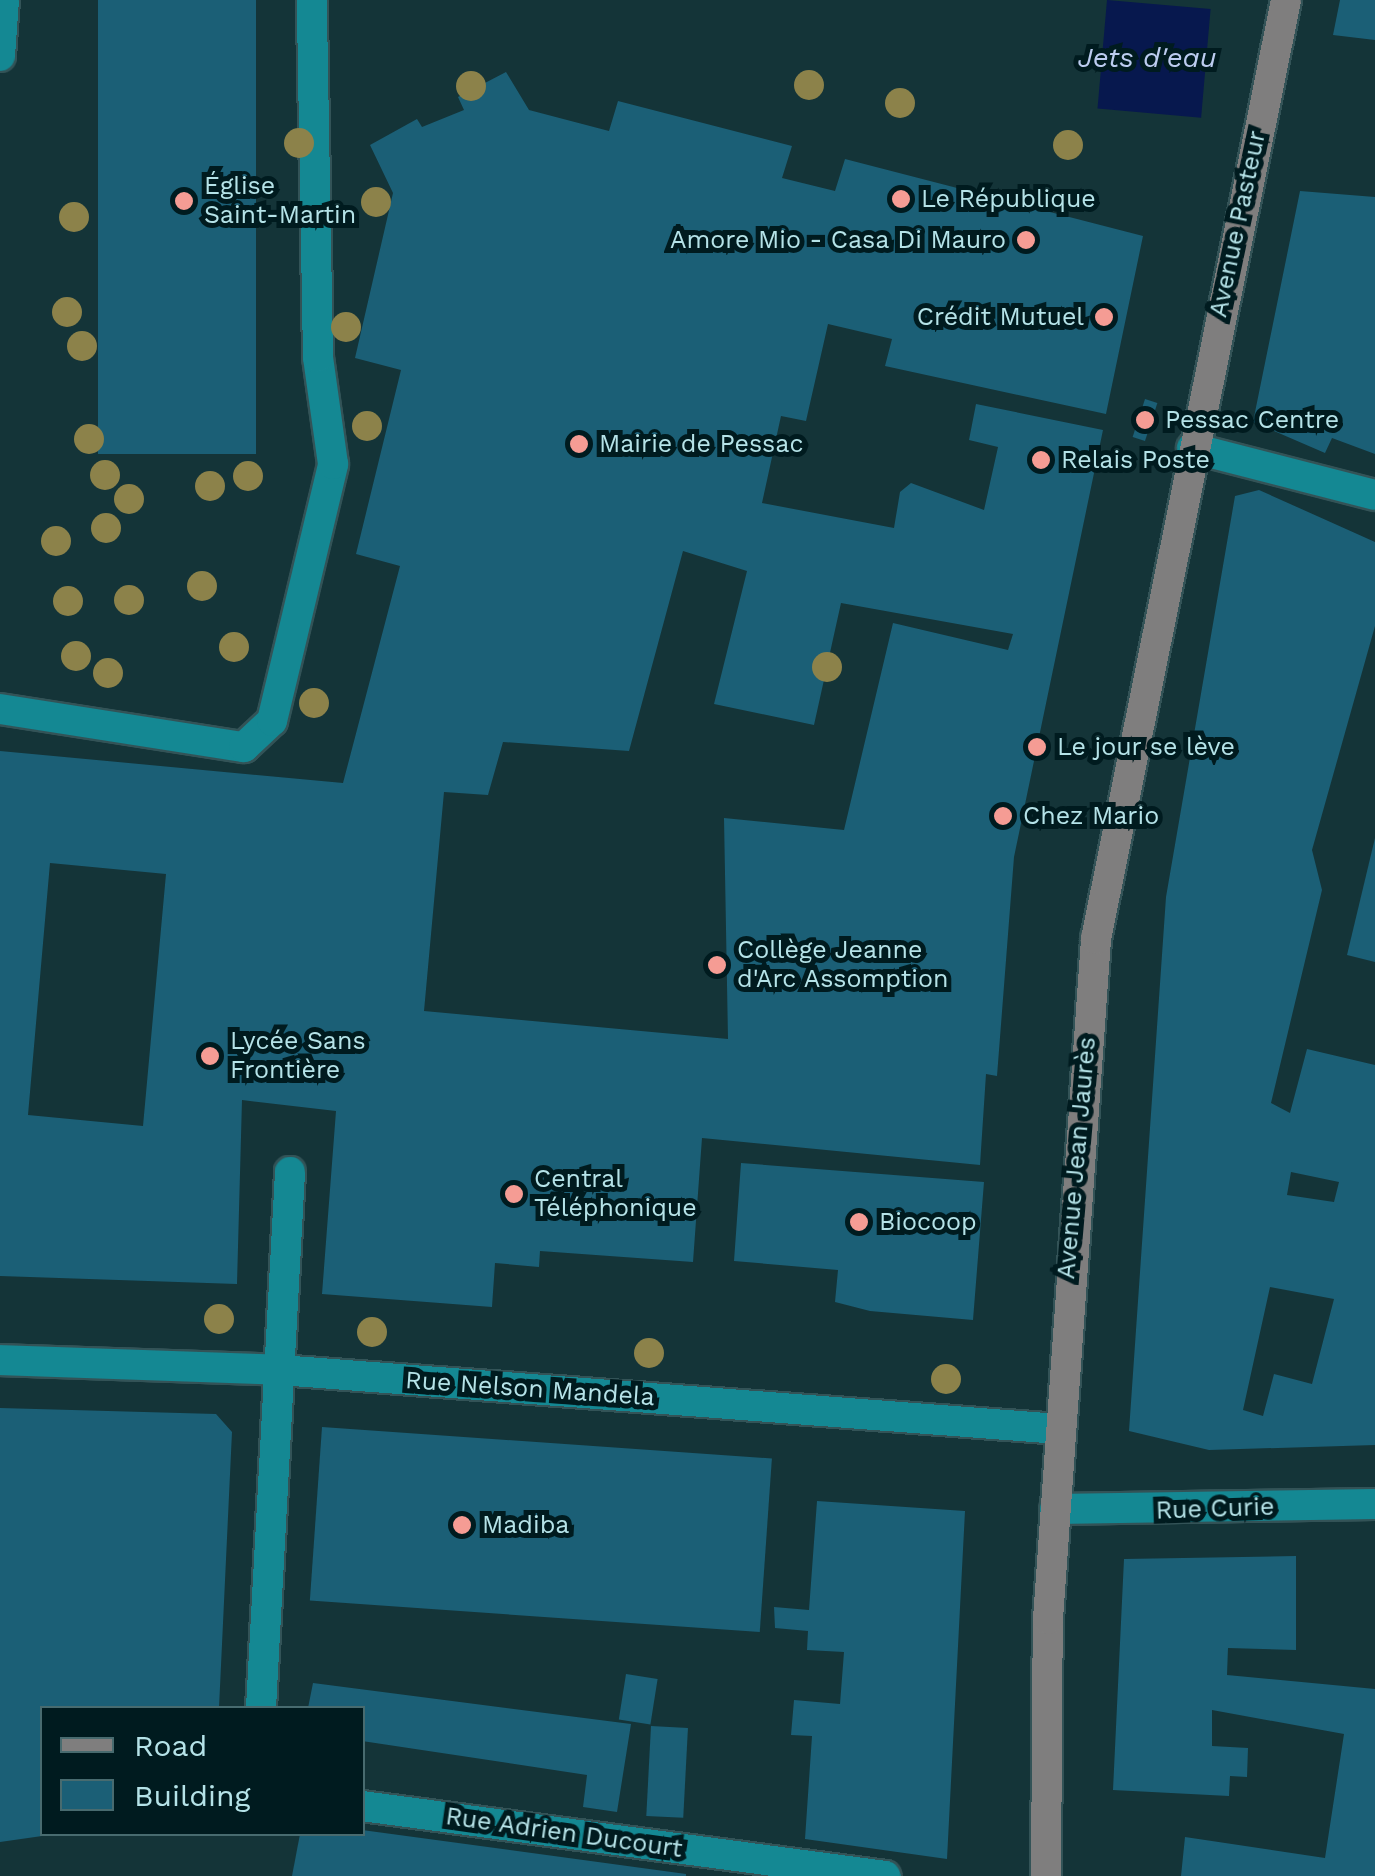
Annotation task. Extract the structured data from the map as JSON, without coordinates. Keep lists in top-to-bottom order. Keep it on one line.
{"streets":{"main road":["Avenue Pasteur","Avenue Jean Jaurès"],"street":["Rue Nelson Mandela","Rue Curie","Rue Adrien Ducourt"]},"crossings":[["Avenue Pasteur","Avenue Jean Jaurès"],["Avenue Jean Jaurès","Rue Nelson Mandela"],["Avenue Jean Jaurès","Rue Curie"]],"water":["Jets d'eau"],"places":["Le République","Église Saint-Martin","Amore Mio - Casa Di Mauro","Crédit Mutuel","Pessac Centre","Mairie de Pessac","Relais Poste","Le jour se lève","Chez Mario","Collège Jeanne d'Arc Assomption","Lycée Sans Frontière","Central Téléphonique","Biocoop","Madiba"],"legend":["Road","Building"]}
